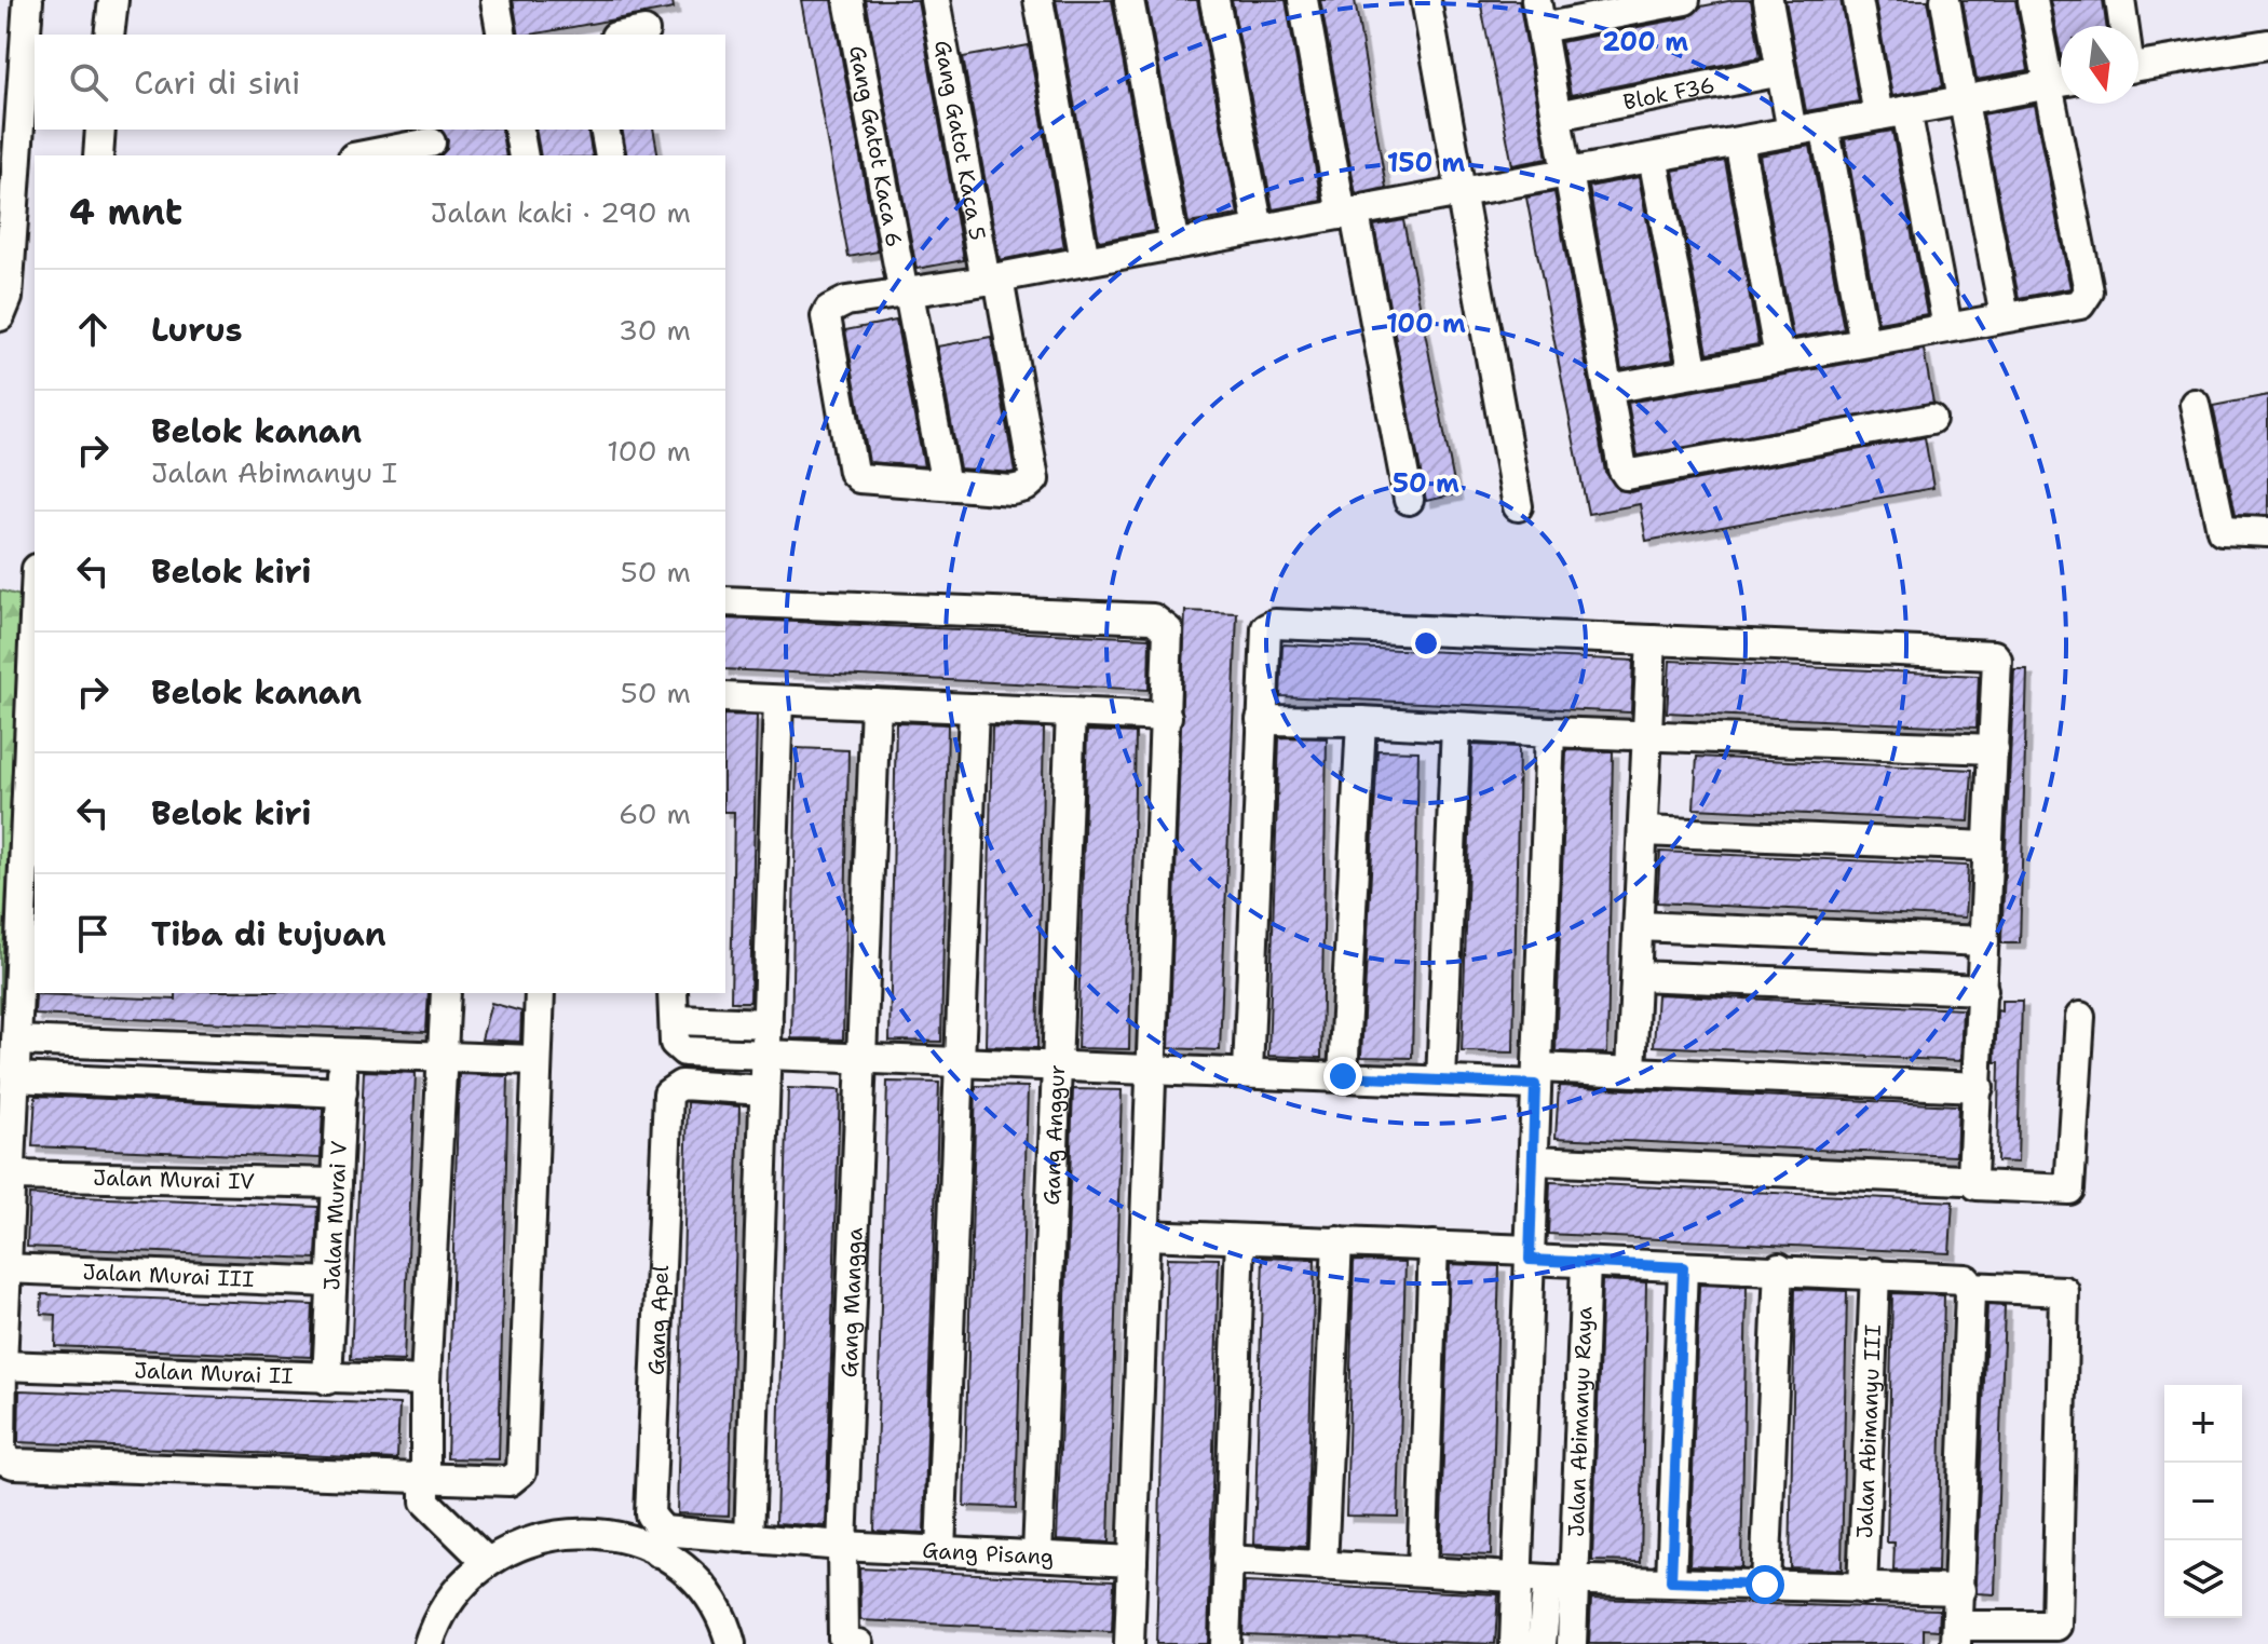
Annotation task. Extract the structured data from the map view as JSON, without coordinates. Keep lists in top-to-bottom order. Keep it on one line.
{"streets":{"street":["Blok F36","Gang Gatot Kaca 5","Gang Gatot Kaca 6","Gang Anggur","Jalan Murai IV","Jalan Murai V","Jalan Murai III","Gang Mangga","Gang Apel","Jalan Murai II","Jalan Abimanyu Raya","Jalan Abimanyu III","Gang Pisang"]},"crossings":[["Gang Gatot Kaca 5","Gang Gatot Kaca 6"],["Gang Anggur","Gang Pisang"],["Jalan Murai IV","Jalan Murai V"],["Jalan Murai V","Jalan Murai III"],["Jalan Murai V","Jalan Murai II"],["Gang Mangga","Gang Pisang"],["Gang Apel","Gang Pisang"]],"north":"bottom","page":{"search":"Cari di sini","heading":["4 mnt","Jalan kaki · 290 m"],"list":[["Lurus","30 m"],["Belok kanan","Jalan Abimanyu I","100 m"],["Belok kiri","50 m"],["Belok kanan","50 m"],["Belok kiri","60 m"],"Tiba di tujuan"],"map_buttons":["+","−"]},"rings":["200 m","150 m","100 m","50 m"]}
